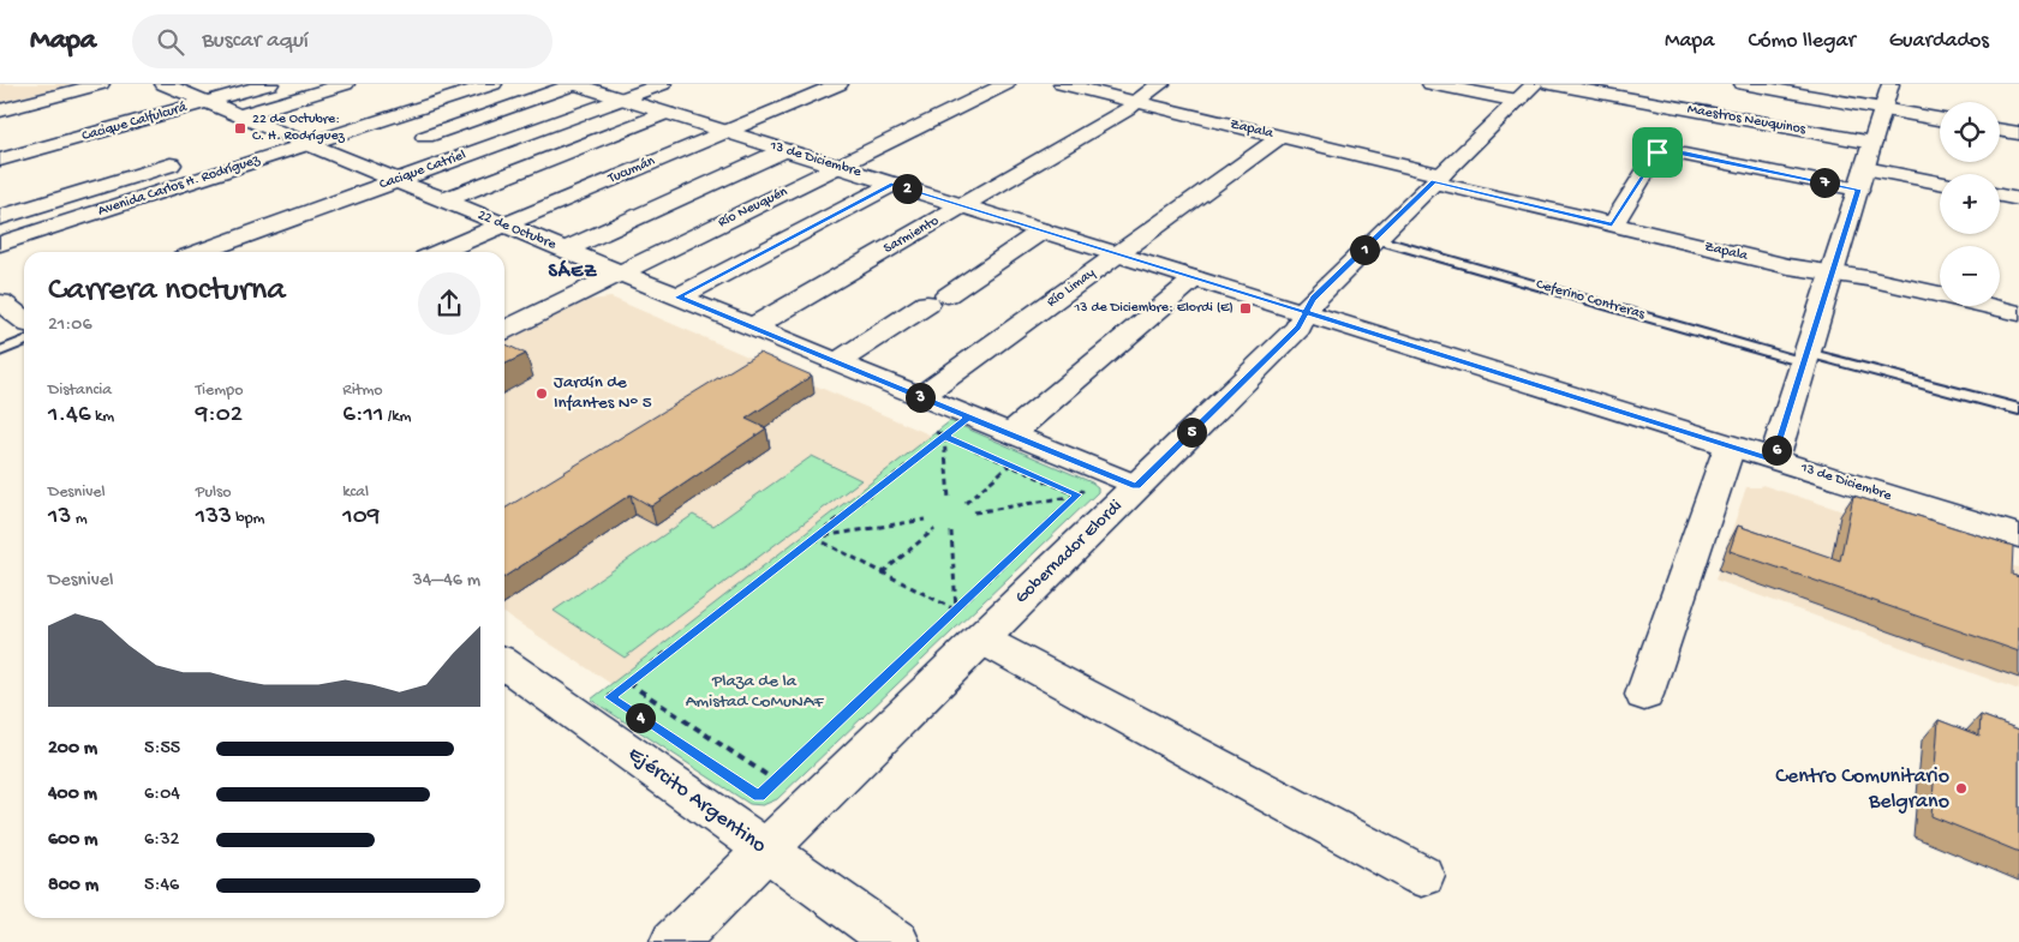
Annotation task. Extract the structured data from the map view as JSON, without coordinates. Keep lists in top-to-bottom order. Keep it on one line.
{"streets":{"street":["Maestros Neuquinos","Cacique Calfulcurá","Zapala","13 de Diciembre","Cacique Catriel","Tucumán","Avenida Carlos H. Rodríguez","Río Neuquén","22 de Octubre","Sarmiento","Río Limay","Gobernador Elordi","Ejército Argentino"],"lane":["Ceferino Contreras"]},"crossings":[["Zapala","Sarmiento"],["Zapala","Río Limay"],["Zapala","Gobernador Elordi"],["13 de Diciembre","Cacique Catriel"],["13 de Diciembre","Tucumán"],["13 de Diciembre","Río Neuquén"],["13 de Diciembre","Sarmiento"],["13 de Diciembre","Río Limay"],["13 de Diciembre","Gobernador Elordi"],["Cacique Catriel","22 de Octubre"],["Tucumán","22 de Octubre"],["Avenida Carlos H. Rodríguez","22 de Octubre"],["Río Neuquén","22 de Octubre"],["22 de Octubre","Sarmiento"],["22 de Octubre","Río Limay"],["22 de Octubre","Gobernador Elordi"],["Ceferino Contreras","Gobernador Elordi"],["Gobernador Elordi","Ejército Argentino"]],"districts":["SÁEZ"],"parks":["Plaza de la Amistad CoMuNAF"],"places":{"transit":["22 de Octubre: C. H. Rodríguez","13 de Diciembre: Elordi (E)"],"other":["Jardín de Infantes N° 5","Centro Comunitario Belgrano"]},"page":{"header":"Mapa","search":"Buscar aquí","nav":["Mapa","Cómo llegar","Guardados"],"map_buttons":["+","−"],"pins":["7","2","1","3","5","6","4"],"heading":["Carrera nocturna","21:06"],"stats":[["Distancia","1.46 km"],["Tiempo","9:02"],["Ritmo","6:11 /km"],["Desnivel","13 m"],["Pulso","133 bpm"],["kcal","109"]],"chart":["Desnivel","34–46 m"],"list":[{"name":"200 m","note":"5:55"},{"name":"400 m","note":"6:04"},{"name":"600 m","note":"6:32"},{"name":"800 m","note":"5:46"}]}}
